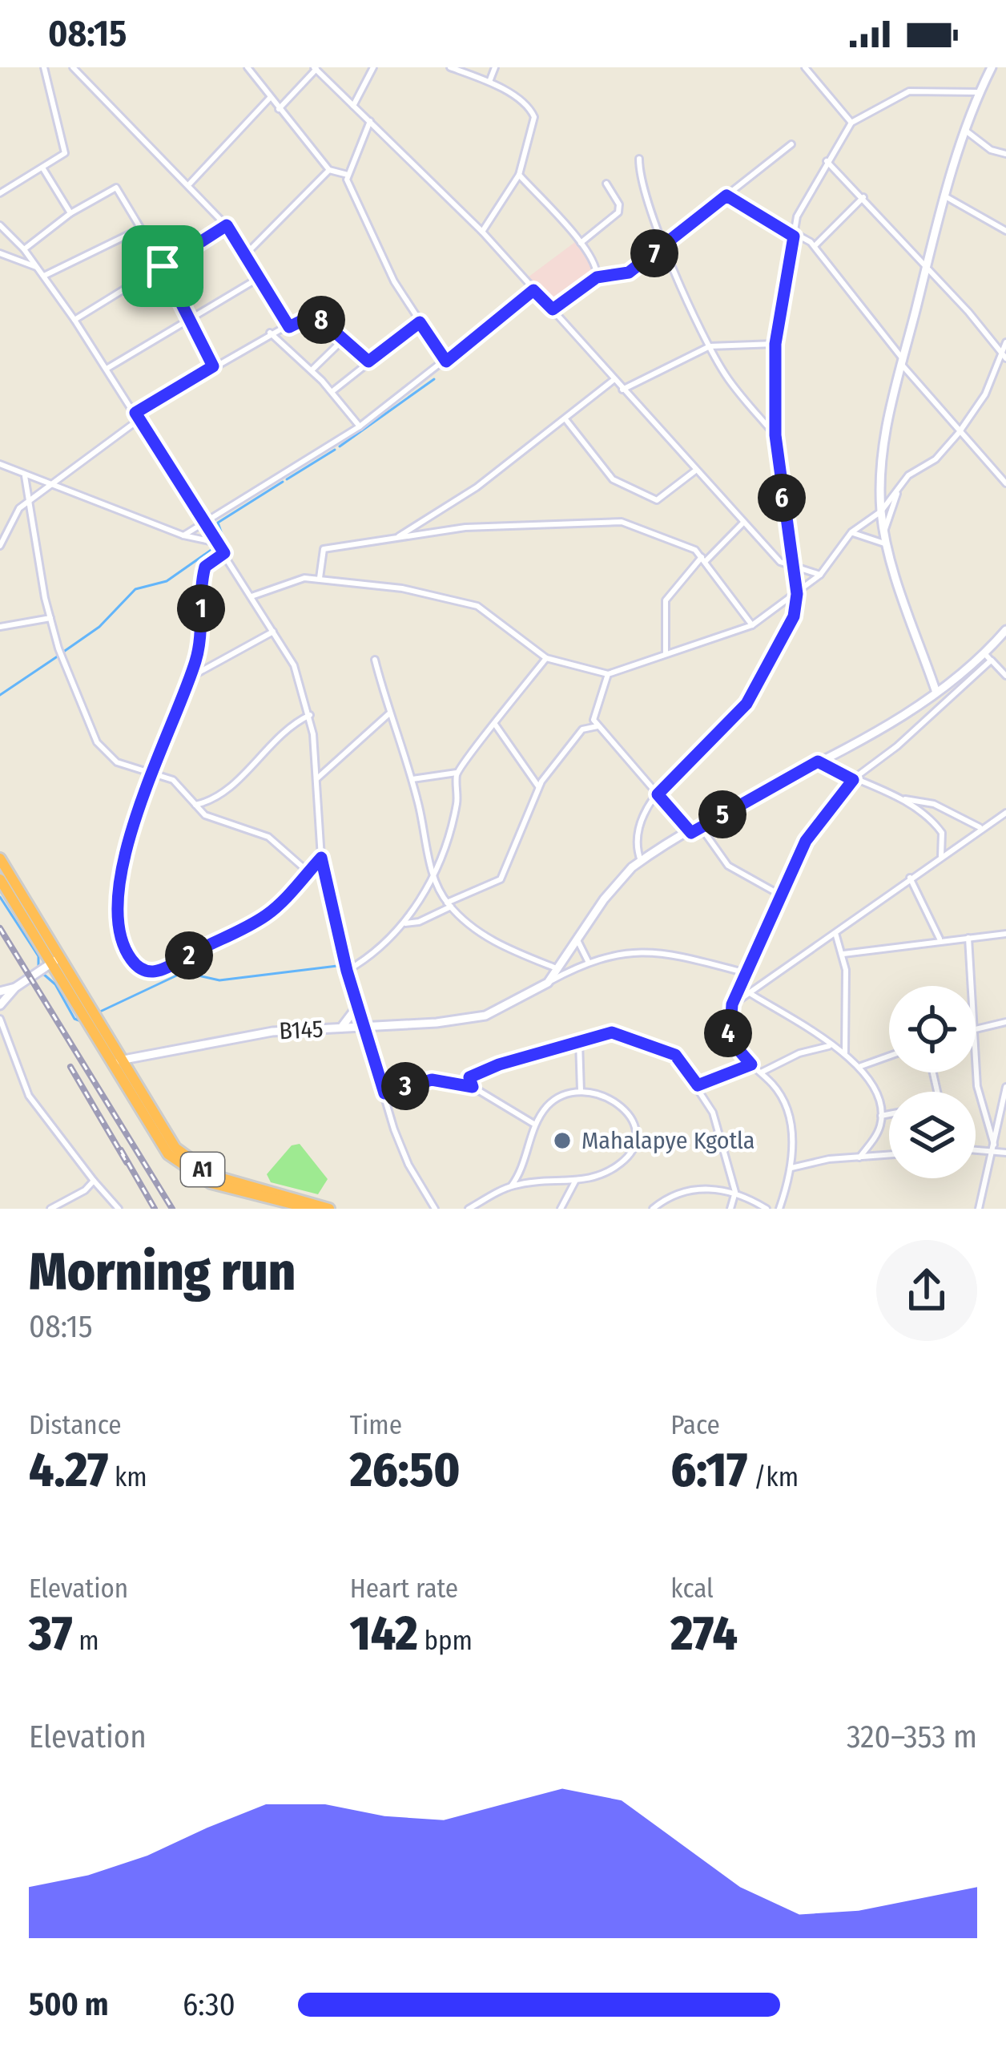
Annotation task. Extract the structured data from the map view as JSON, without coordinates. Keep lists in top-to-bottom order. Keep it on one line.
{"streets":{"highway":["A1"],"main road":["B145"]},"crossings":[["B145","A1"]],"places":["Mahalapye Kgotla"],"page":{"status":"08:15","pins":["7","8","6","1","5","2","4","3"],"heading":["Morning run","08:15"],"stats":[["Distance","4.27 km"],["Time","26:50"],["Pace","6:17 /km"],["Elevation","37 m"],["Heart rate","142 bpm"],["kcal","274"]],"chart":["Elevation","320–353 m"],"list":[{"name":"500 m","note":"6:30"}]}}
